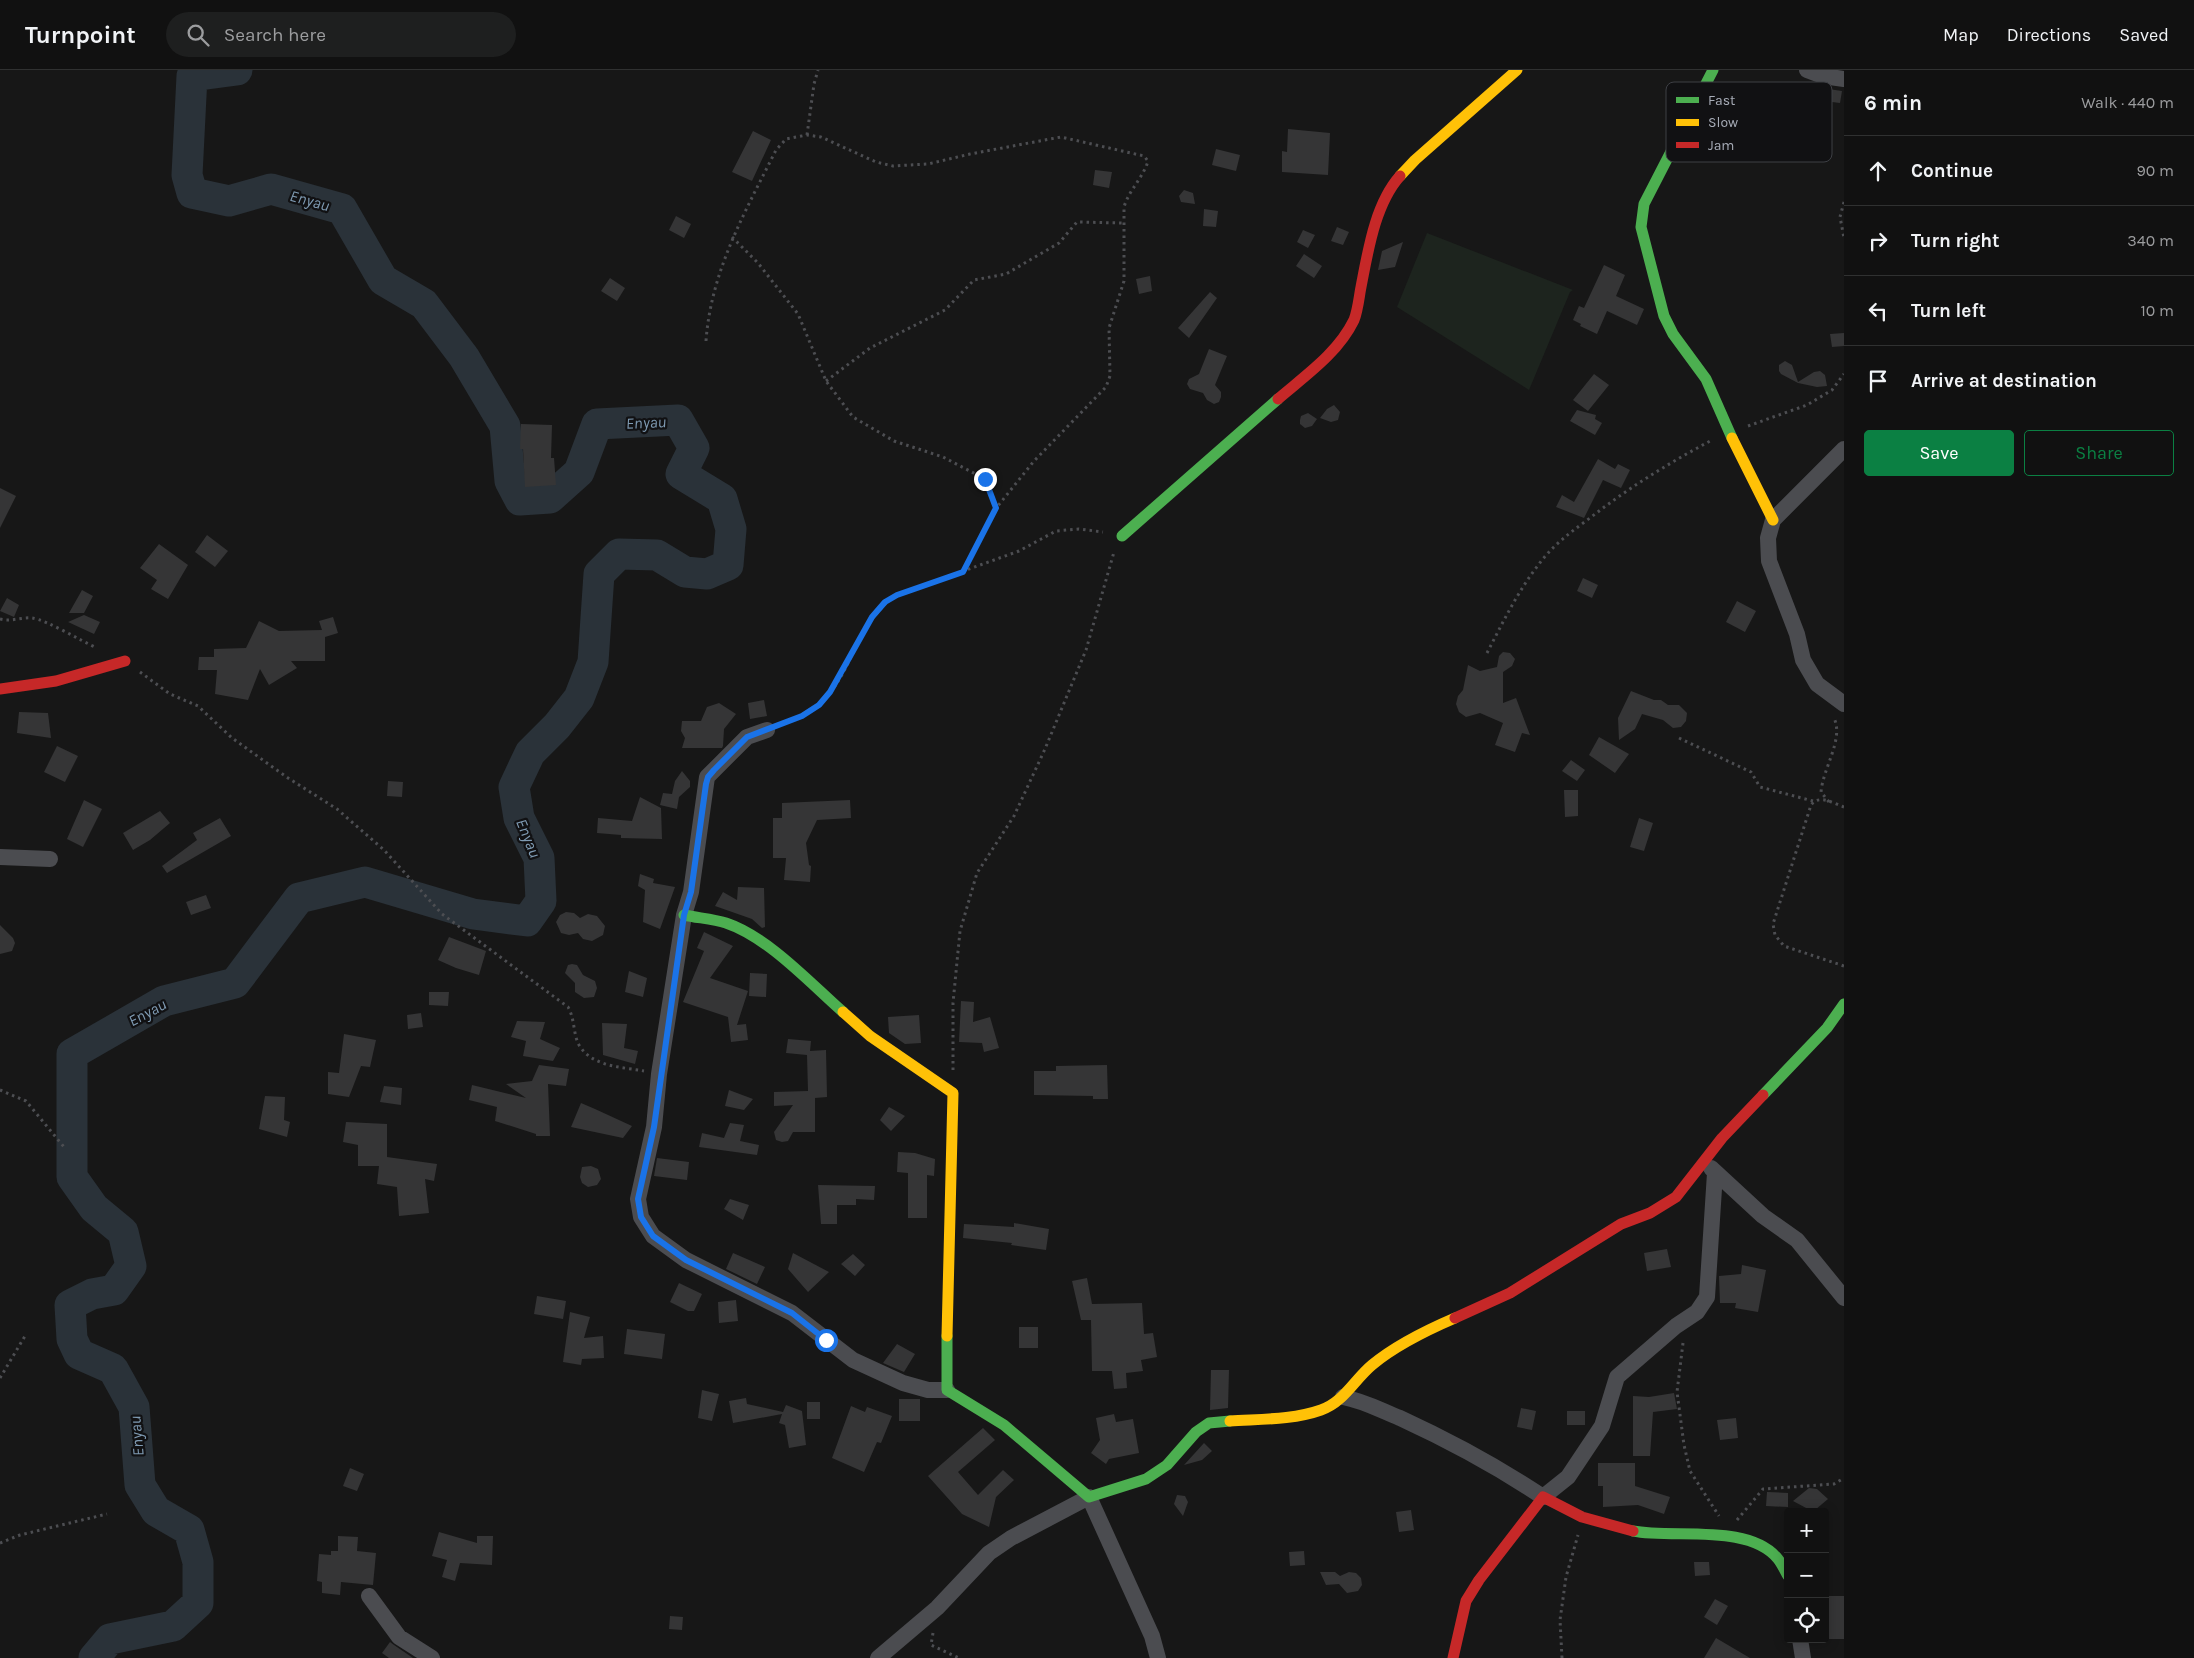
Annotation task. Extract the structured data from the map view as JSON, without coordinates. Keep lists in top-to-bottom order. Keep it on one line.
{"water":["Enyau"],"legend":["Fast","Slow","Jam"],"page":{"header":"Turnpoint","search":"Search here","nav":["Map","Directions","Saved"],"heading":["6 min","Walk · 440 m"],"list":[["Continue","90 m"],["Turn right","340 m"],["Turn left","10 m"],"Arrive at destination"],"buttons":["Save","Share"],"map_buttons":["+","−"]}}
